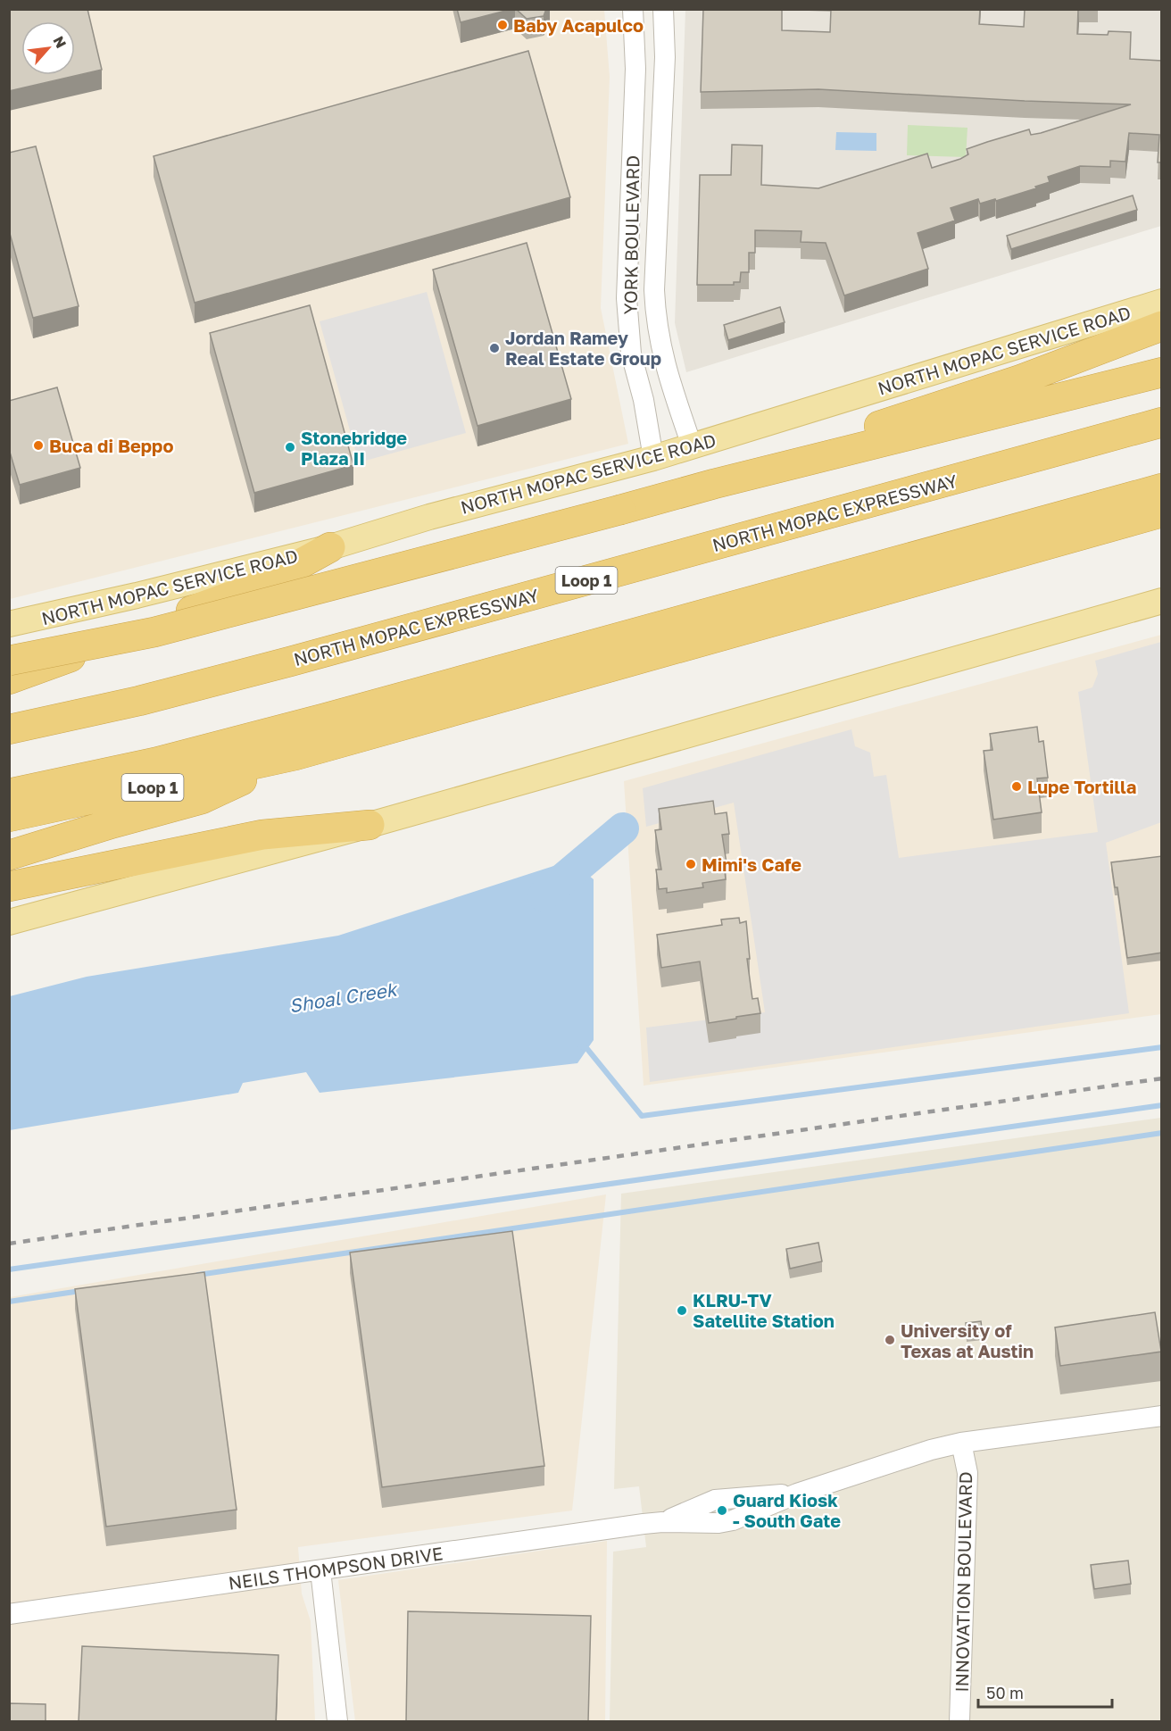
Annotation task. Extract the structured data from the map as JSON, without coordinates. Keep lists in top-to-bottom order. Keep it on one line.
{"streets":{"highway":["NORTH MOPAC EXPRESSWAY","Loop 1"],"main road":["NORTH MOPAC SERVICE ROAD"],"street":["YORK BOULEVARD","NEILS THOMPSON DRIVE","INNOVATION BOULEVARD"]},"crossings":[["YORK BOULEVARD","NORTH MOPAC SERVICE ROAD"],["NEILS THOMPSON DRIVE","INNOVATION BOULEVARD"]],"water":["Shoal Creek"],"places":["Baby Acapulco","Jordan Ramey Real Estate Group","Buca di Beppo","Stonebridge Plaza II","Lupe Tortilla","Mimi's Cafe","KLRU-TV Satellite Station","University of Texas at Austin","Guard Kiosk - South Gate"],"scale_bar":"50 m","north":"top right"}
